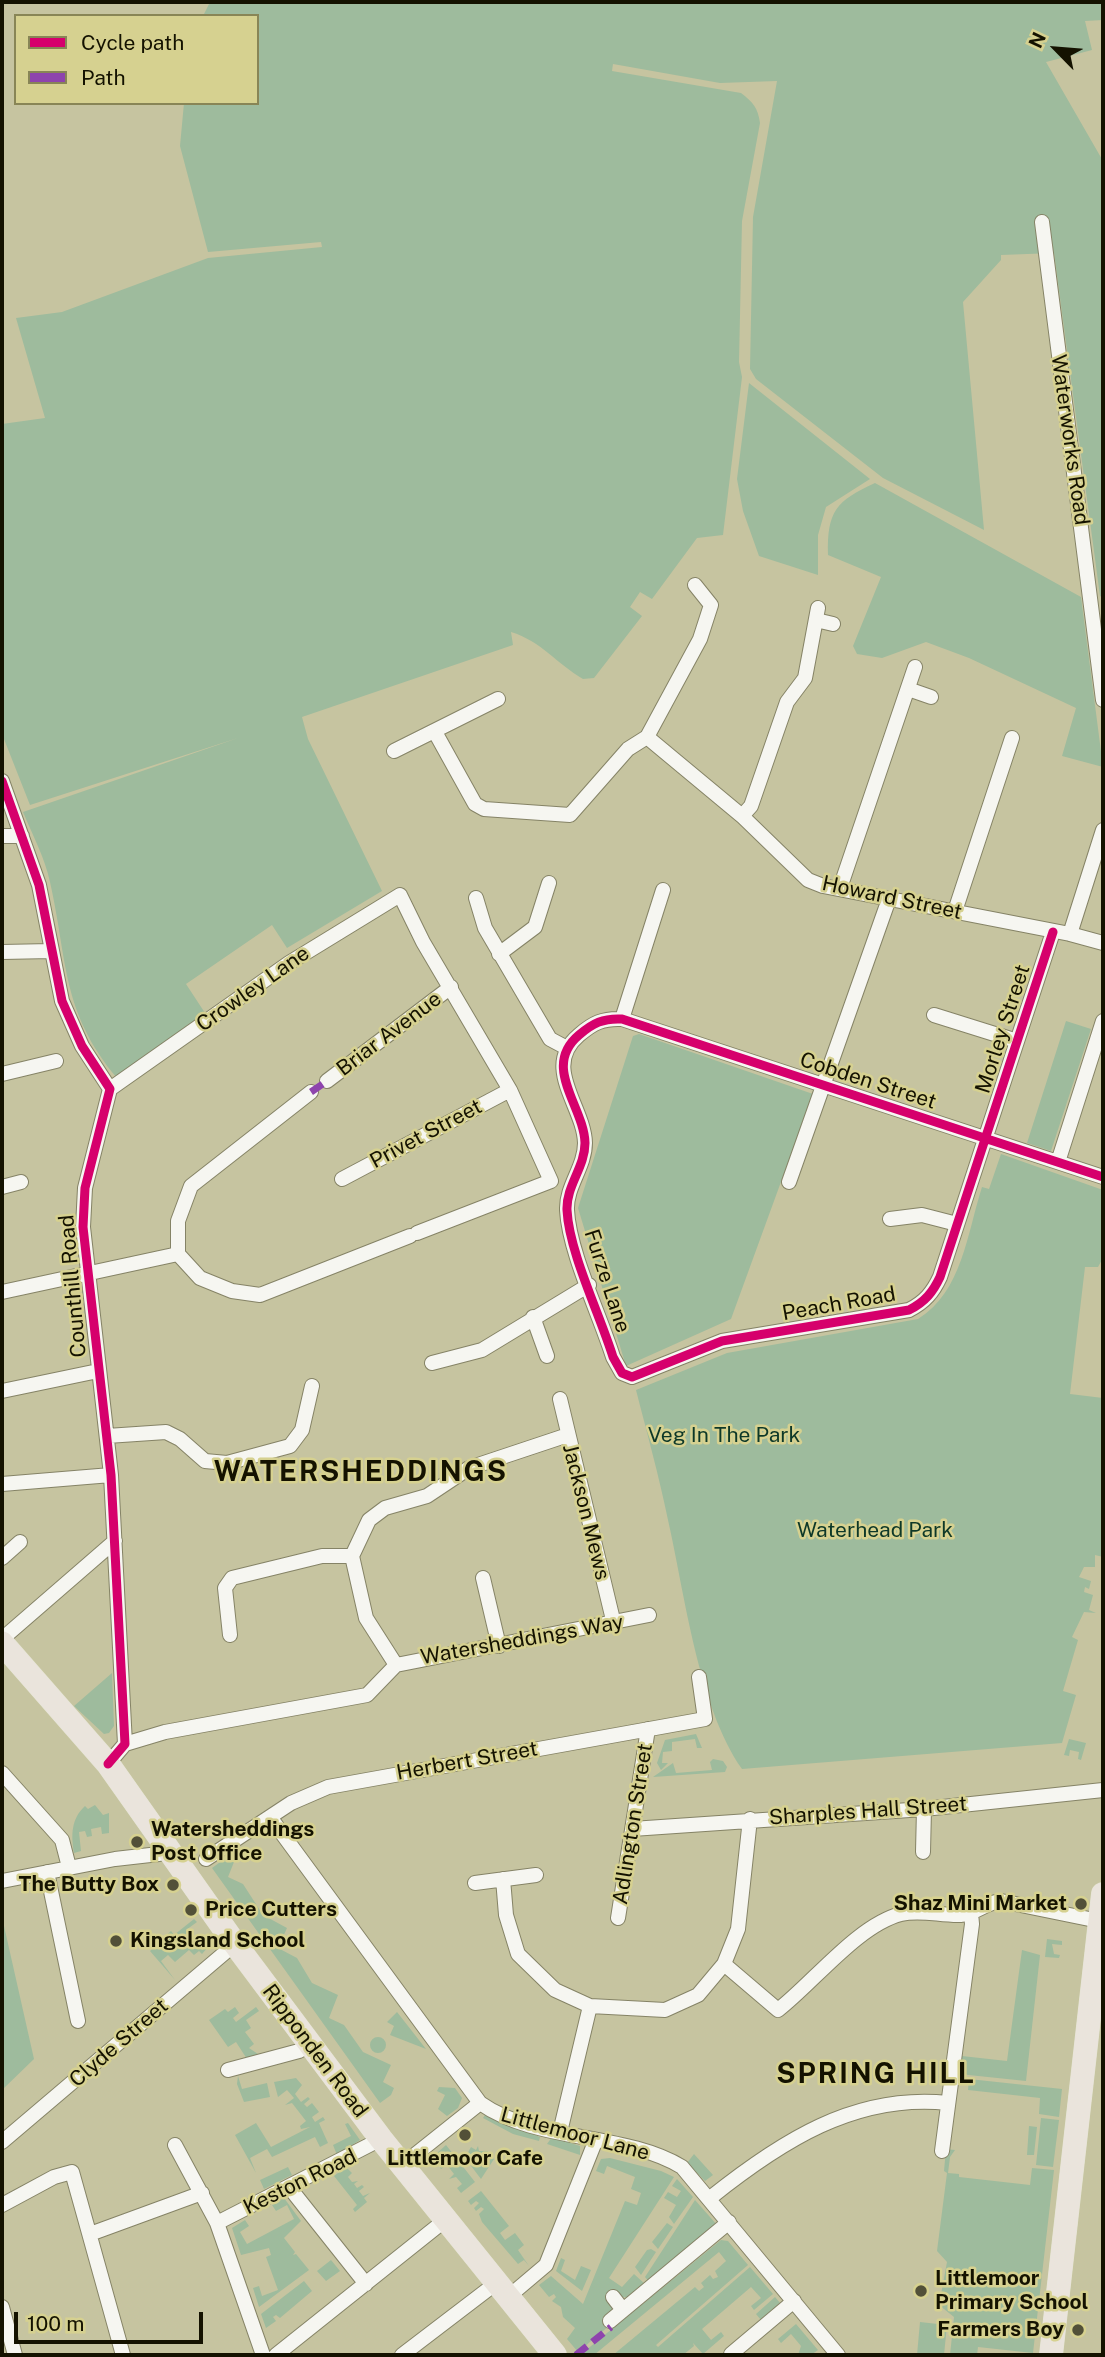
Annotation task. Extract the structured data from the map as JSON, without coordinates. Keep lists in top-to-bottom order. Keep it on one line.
{"streets":{"main road":["Ripponden Road"],"street":["Waterworks Road","Howard Street","Crowley Lane","Morley Street","Briar Avenue","Cobden Street","Privet Street","Furze Lane","Counthill Road","Peach Road","Jackson Mews","Watersheddings Way","Herbert Street","Sharples Hall Street","Adlington Street","Clyde Street","Littlemoor Lane","Keston Road"]},"crossings":[["Howard Street","Morley Street"],["Crowley Lane","Briar Avenue"],["Crowley Lane","Counthill Road"],["Morley Street","Cobden Street"],["Morley Street","Peach Road"],["Cobden Street","Peach Road"],["Furze Lane","Peach Road"],["Jackson Mews","Watersheddings Way"],["Herbert Street","Adlington Street"],["Herbert Street","Littlemoor Lane"],["Sharples Hall Street","Adlington Street"],["Clyde Street","Ripponden Road"],["Ripponden Road","Keston Road"]],"districts":["WATERSHEDDINGS","SPRING HILL"],"parks":["Veg In The Park","Waterhead Park"],"places":["Watersheddings Post Office","The Butty Box","Shaz Mini Market","Price Cutters","Kingsland School","Littlemoor Cafe","Littlemoor Primary School","Farmers Boy"],"legend":["Cycle path","Path"],"scale_bar":"100 m","north":"top left"}
